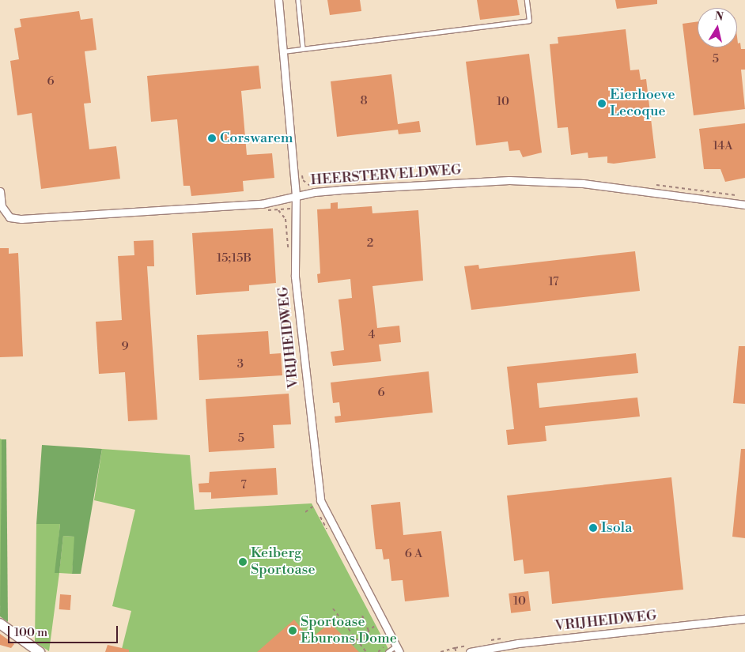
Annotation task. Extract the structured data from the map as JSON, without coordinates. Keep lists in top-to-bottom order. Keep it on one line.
{"streets":{"street":["HEERSTERVELDWEG","VRIJHEIDWEG"]},"crossings":[["HEERSTERVELDWEG","VRIJHEIDWEG"]],"places":["Eierhoeve Lecoque","Corswarem","Isola","Keiberg Sportoase","Sportoase Eburons Dome"],"house_numbers":["5","6","8","10","14A","2","15;15B","17","4","9","3","6","5","7","6 A","10"],"scale_bar":"100 m","north":"top"}
